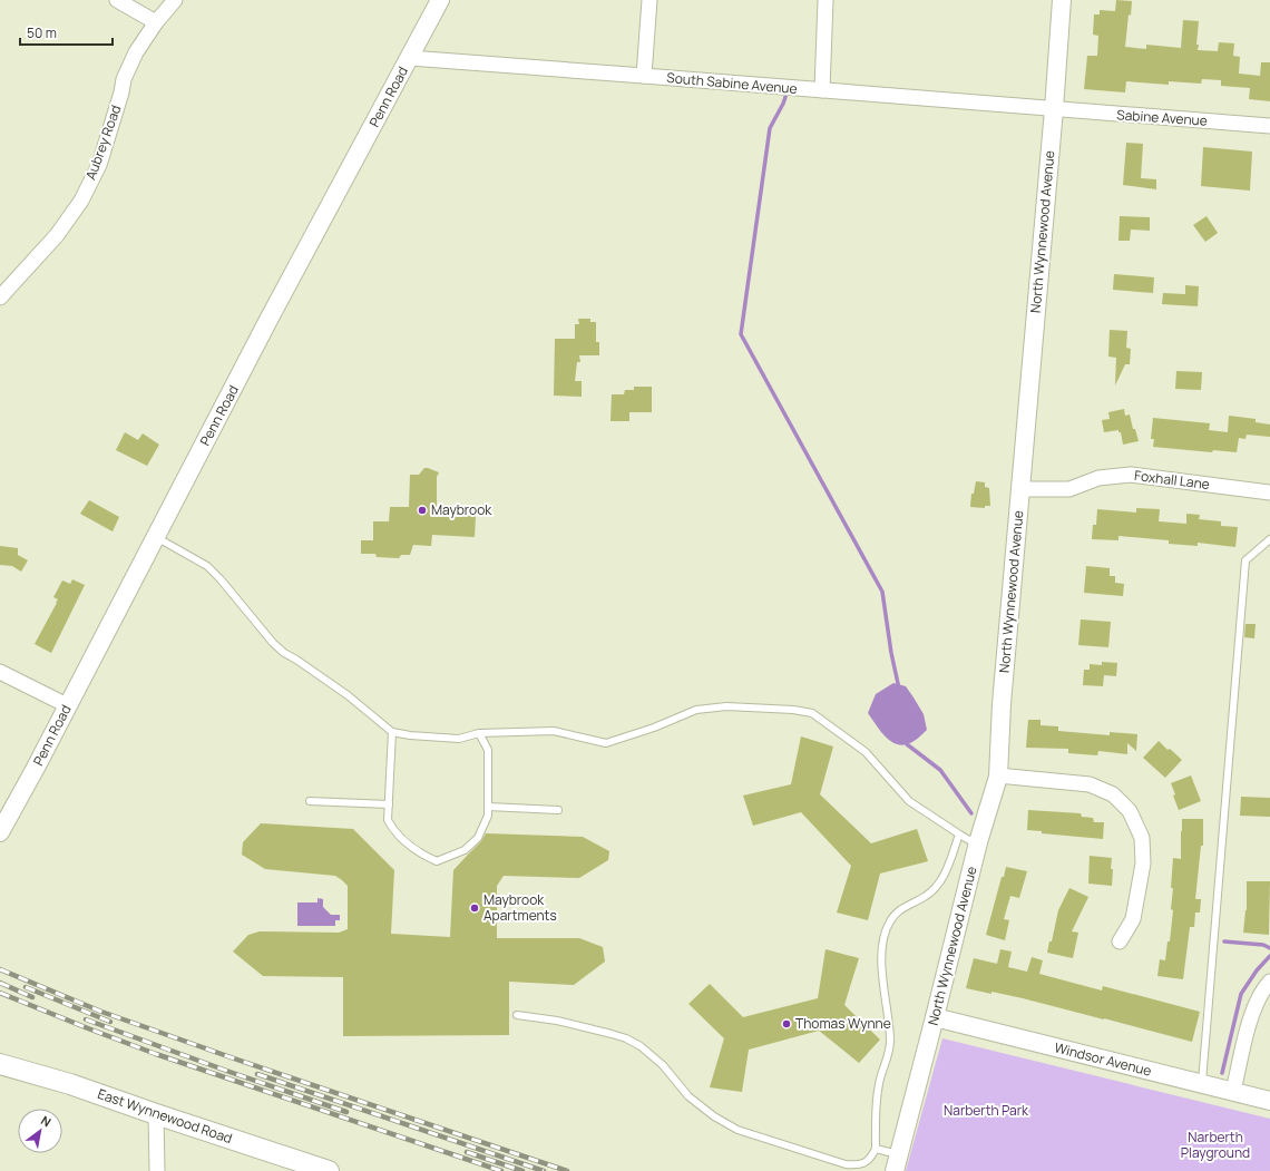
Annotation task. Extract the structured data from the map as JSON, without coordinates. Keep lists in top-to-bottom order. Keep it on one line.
{"streets":{"main road":["East Wynnewood Road"],"street":["South Sabine Avenue","Penn Road","Sabine Avenue","Aubrey Road","North Wynnewood Avenue","Foxhall Lane","Windsor Avenue"]},"crossings":[["South Sabine Avenue","Penn Road"],["South Sabine Avenue","Sabine Avenue"],["South Sabine Avenue","North Wynnewood Avenue"],["Sabine Avenue","North Wynnewood Avenue"],["North Wynnewood Avenue","Foxhall Lane"],["North Wynnewood Avenue","Windsor Avenue"]],"parks":["Narberth Park","Narberth Playground"],"places":["Maybrook","Maybrook Apartments","Thomas Wynne"],"scale_bar":"50 m","north":"top right"}
